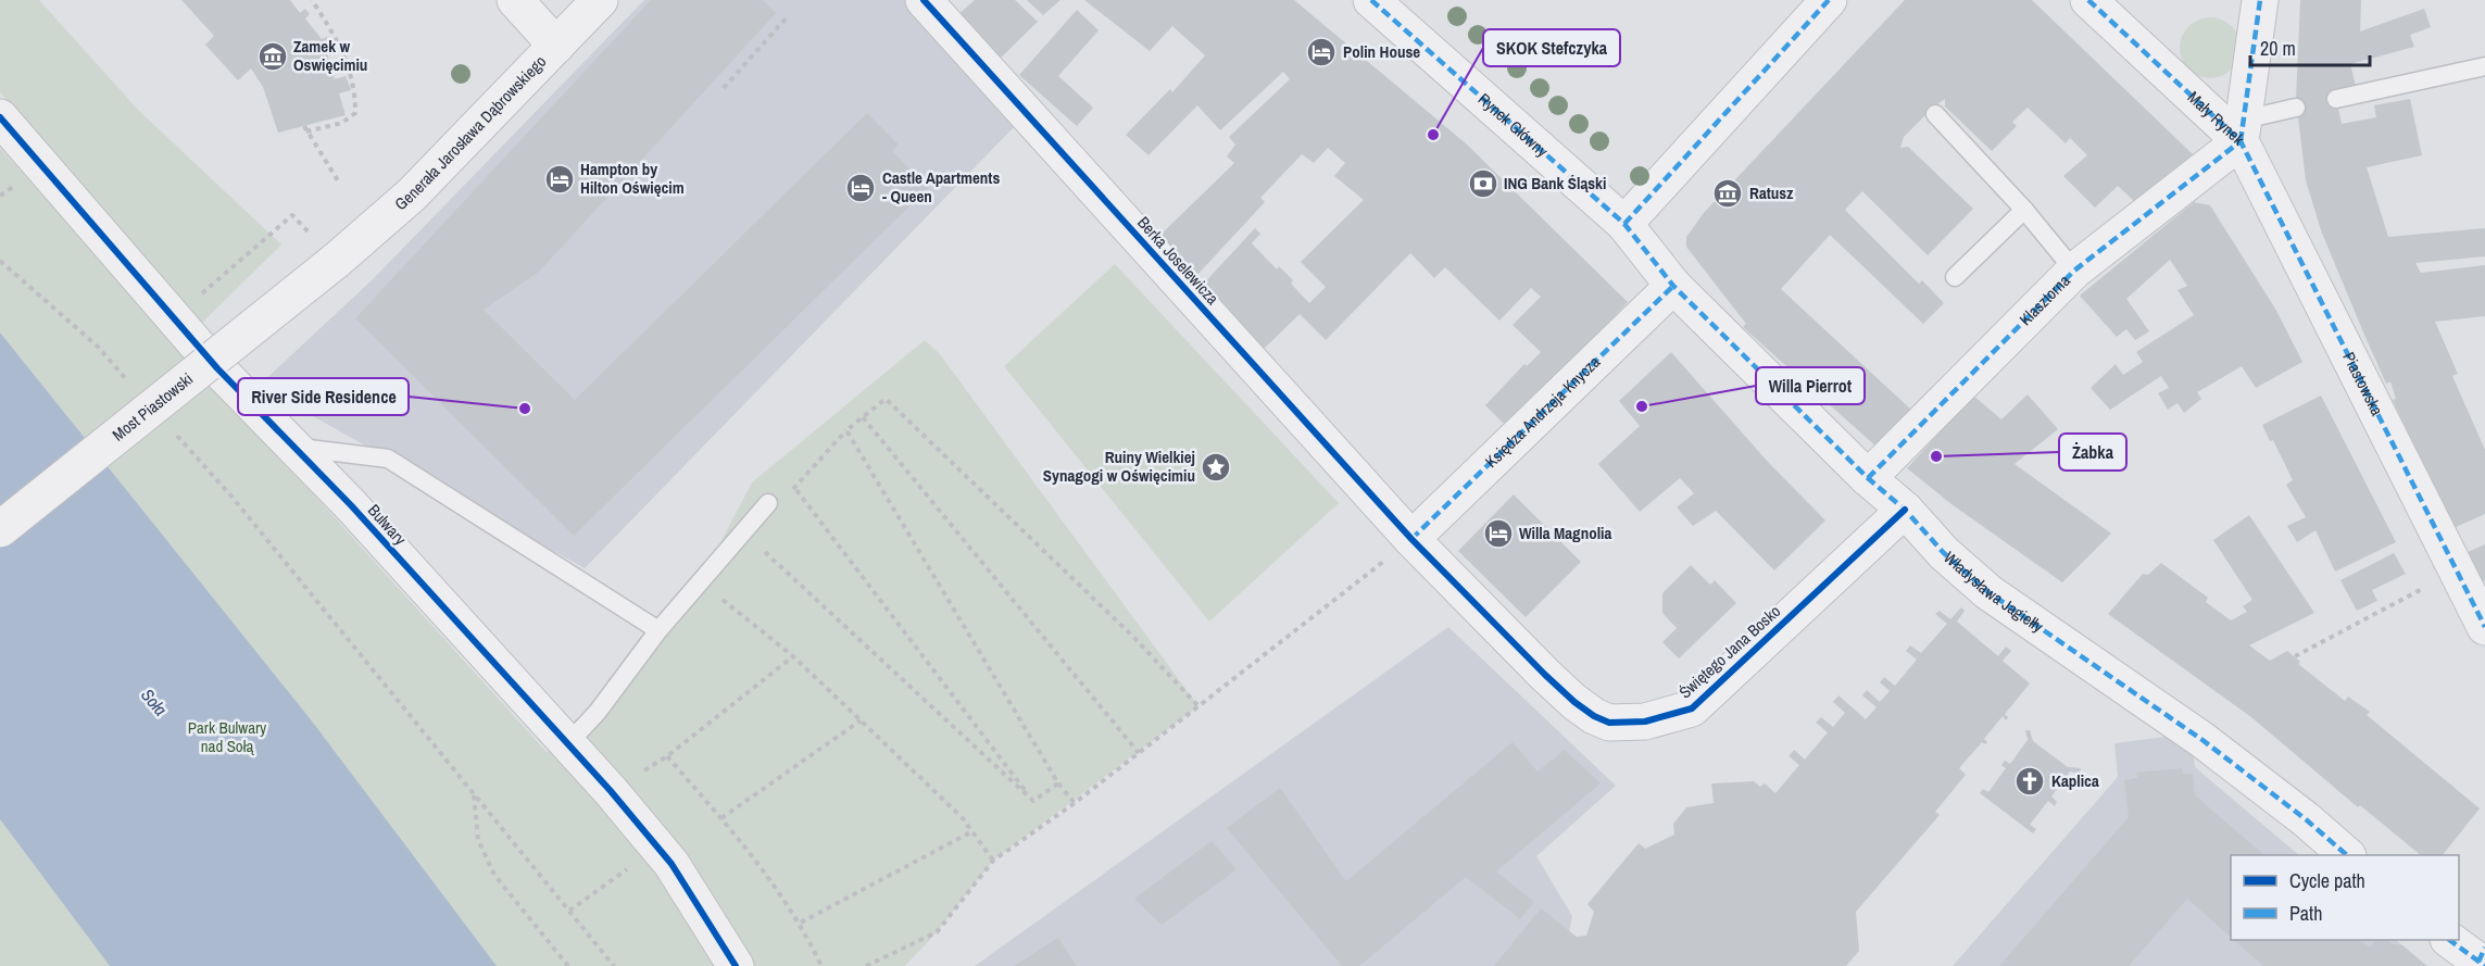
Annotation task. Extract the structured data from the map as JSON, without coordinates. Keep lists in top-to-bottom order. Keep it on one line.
{"streets":{"street":["Mały Rynek","Rynek Główny","Generała Jarosława Dąbrowskiego","Berka Joselewicza","Klasztorna","Piastowska","Most Piastowski","Księdza Andrzeja Knycza","Bulwary","Władysława Jagiełły","Świętego Jana Bosko"]},"crossings":[["Mały Rynek","Klasztorna"],["Mały Rynek","Piastowska"],["Rynek Główny","Księdza Andrzeja Knycza"],["Rynek Główny","Władysława Jagiełły"],["Generała Jarosława Dąbrowskiego","Most Piastowski"],["Berka Joselewicza","Księdza Andrzeja Knycza"],["Berka Joselewicza","Świętego Jana Bosko"],["Klasztorna","Piastowska"],["Klasztorna","Władysława Jagiełły"],["Księdza Andrzeja Knycza","Władysława Jagiełły"],["Księdza Andrzeja Knycza","Świętego Jana Bosko"],["Władysława Jagiełły","Świętego Jana Bosko"]],"water":["Soła"],"parks":["Park Bulwary nad Sołą"],"places":{"hotel":["Polin House","Hampton by Hilton Oświęcim","Castle Apartments - Queen","Willa Magnolia"],"museum":["Zamek w Oswięcimiu","Ratusz"],"other":["SKOK Stefczyka","Willa Pierrot","River Side Residence","Żabka"],"bank":["ING Bank Śląski"],"place":["Ruiny Wielkiej Synagogi w Oświęcimiu"],"church":["Kaplica"]},"legend":["Cycle path","Path"],"scale_bar":"20 m"}
